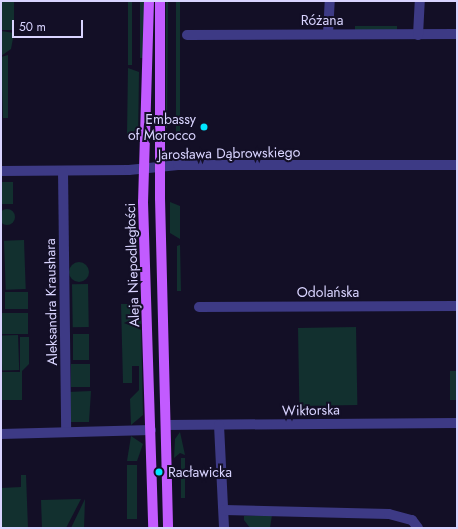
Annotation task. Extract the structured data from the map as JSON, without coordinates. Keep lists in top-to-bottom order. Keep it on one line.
{"streets":{"main road":["Aleja Niepodległości"],"street":["Różana","Jarosława Dąbrowskiego","Odolańska","Aleksandra Kraushara","Wiktorska"]},"crossings":[["Jarosława Dąbrowskiego","Aleja Niepodległości"],["Jarosława Dąbrowskiego","Aleksandra Kraushara"]],"places":["Embassy of Morocco","Racławicka"],"scale_bar":"50 m"}
